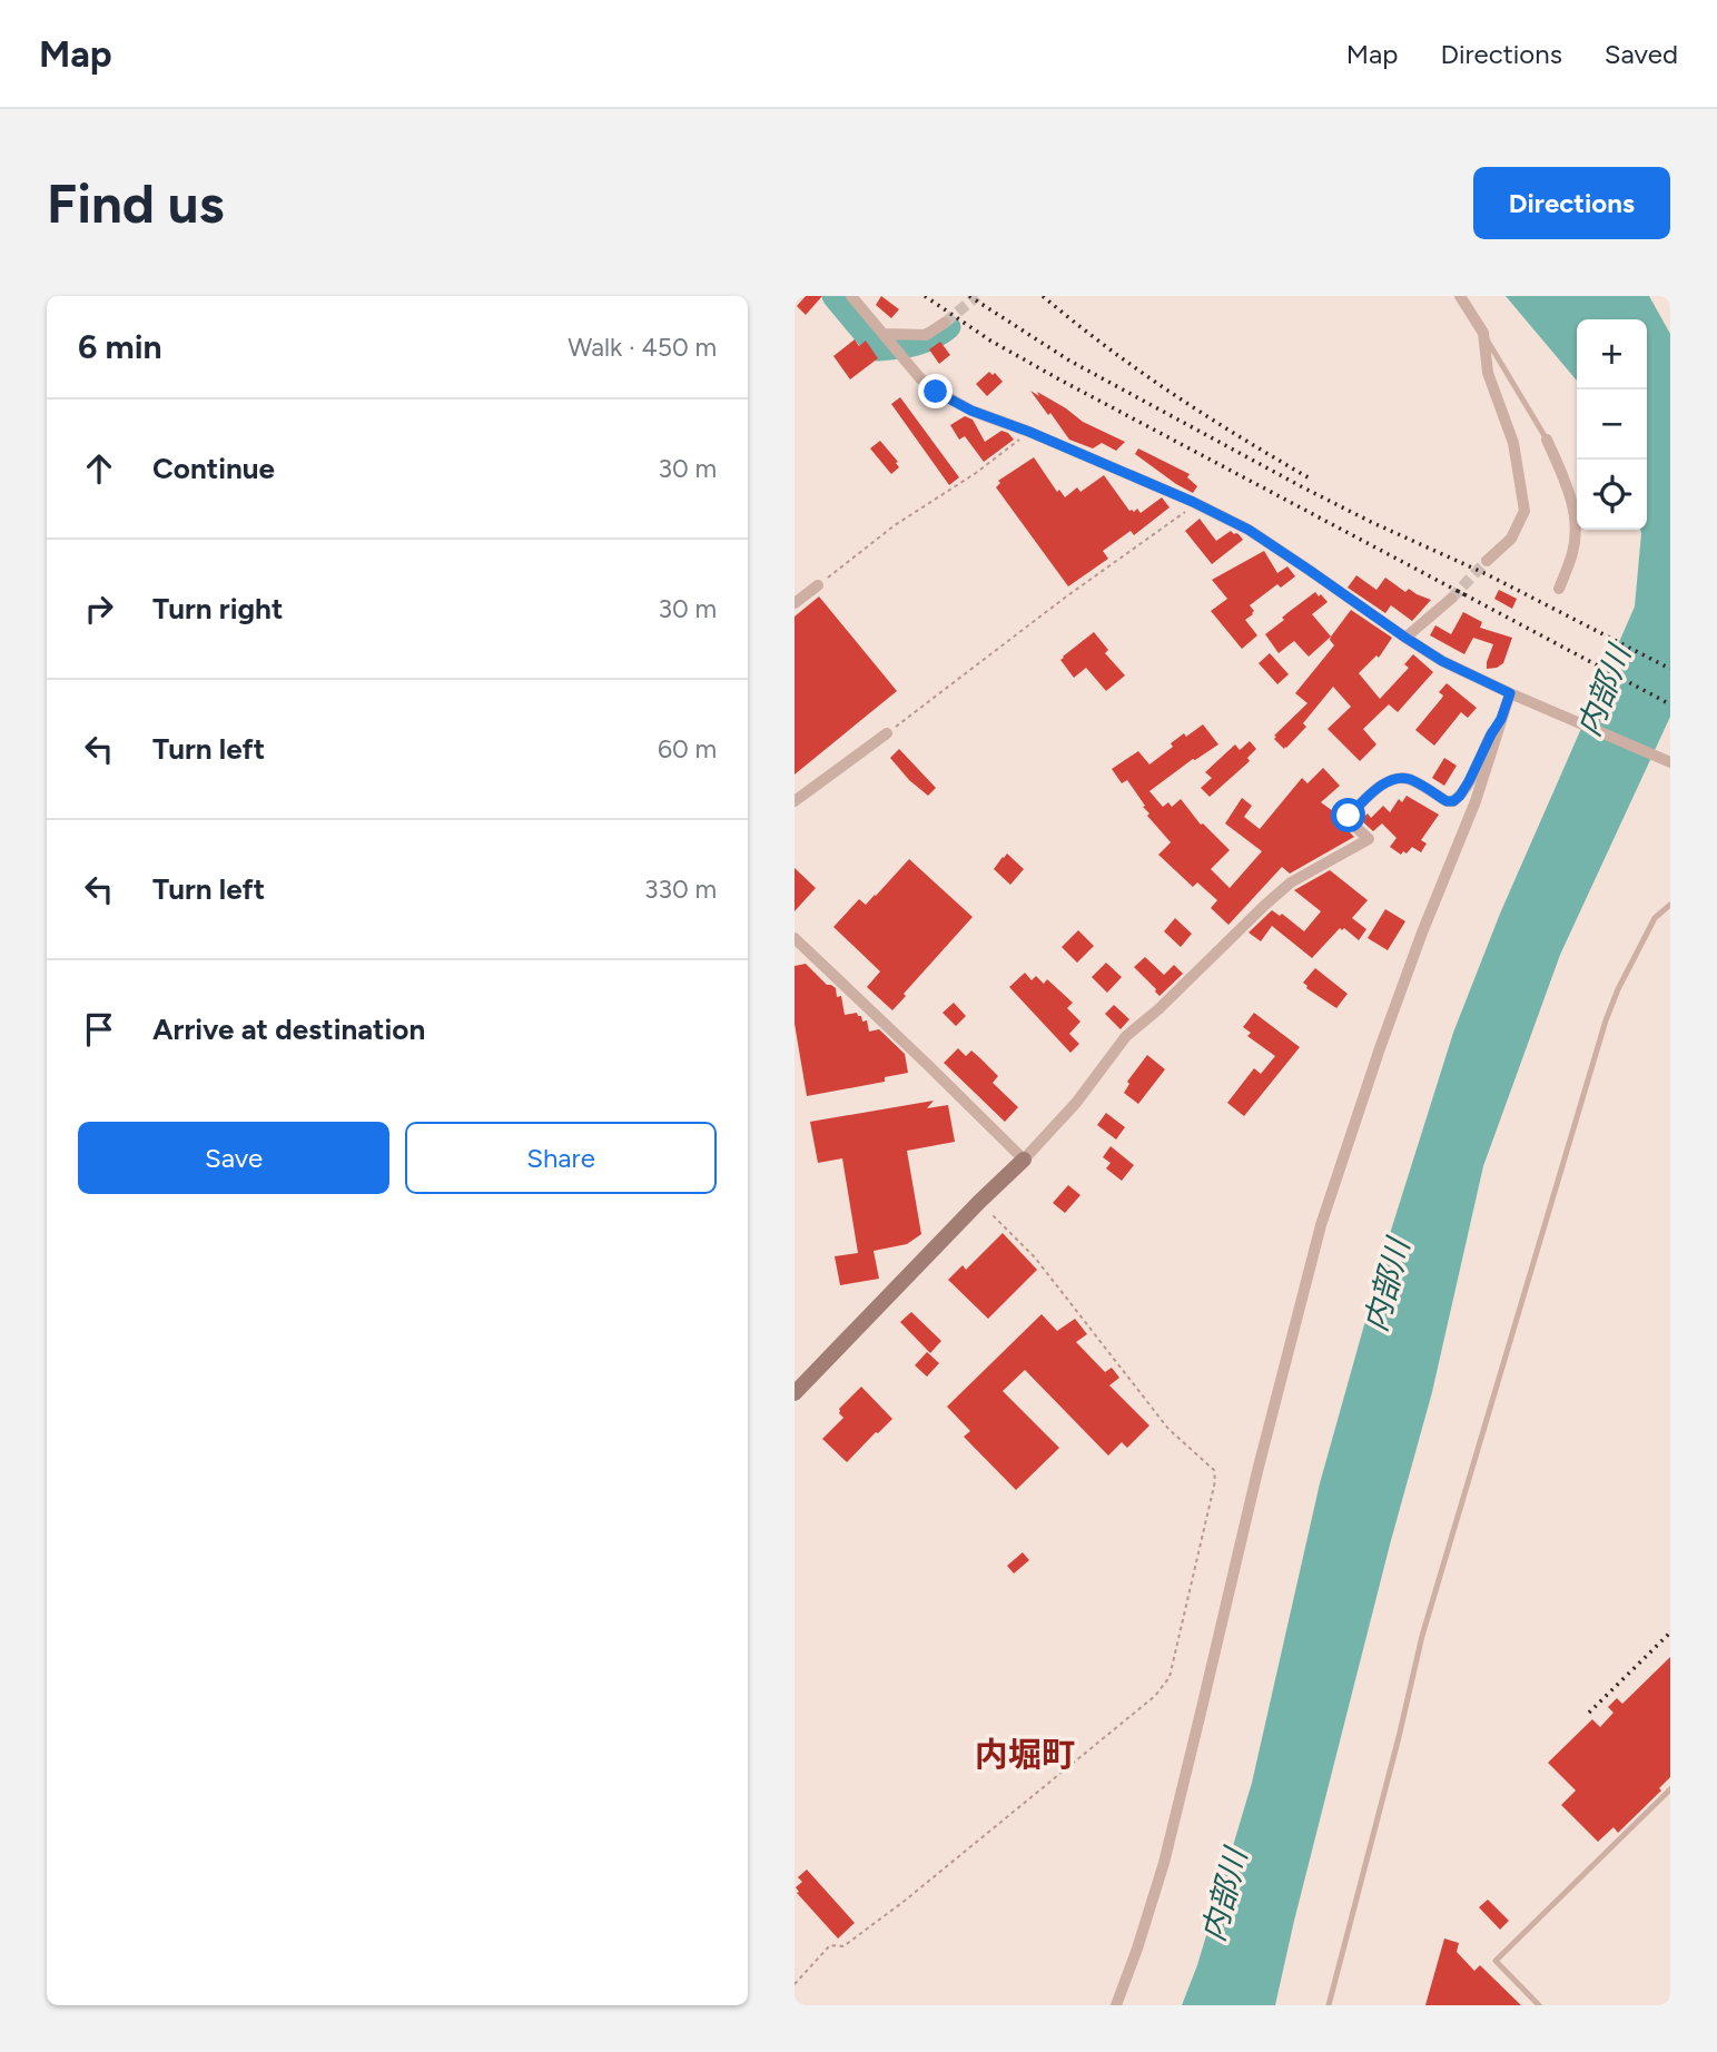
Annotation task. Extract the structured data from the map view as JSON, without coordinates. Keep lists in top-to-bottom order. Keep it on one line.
{"districts":["内堀町"],"water":["内部川"],"page":{"header":"Map","nav":["Map","Directions","Saved"],"buttons":["Directions",["Save","Share"]],"title":"Find us","heading":["6 min","Walk · 450 m"],"map_buttons":["+","−"],"list":[["Continue","30 m"],["Turn right","30 m"],["Turn left","60 m"],["Turn left","330 m"],"Arrive at destination"]}}
